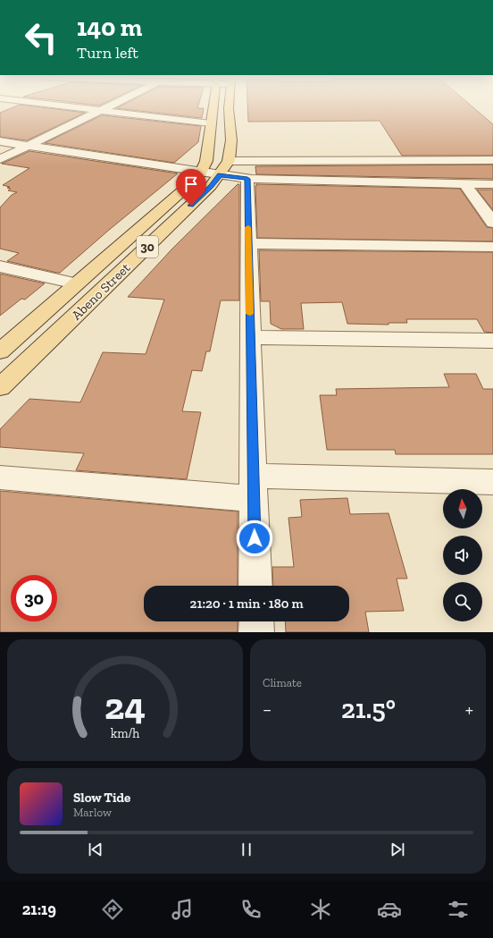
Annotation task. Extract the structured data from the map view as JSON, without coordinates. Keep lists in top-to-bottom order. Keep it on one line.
{"streets":{"main road":["30","Abeno Street"]},"north":"top","page":{"turn":["140 m","Turn left"],"limit":"30","trip":"21:20 · 1 min · 180 m","tile":"Climate","heat":["−","21.5°","+"],"song":["Slow Tide","Marlow"],"tabs":"21:19","gauge":["24","km/h"]}}
